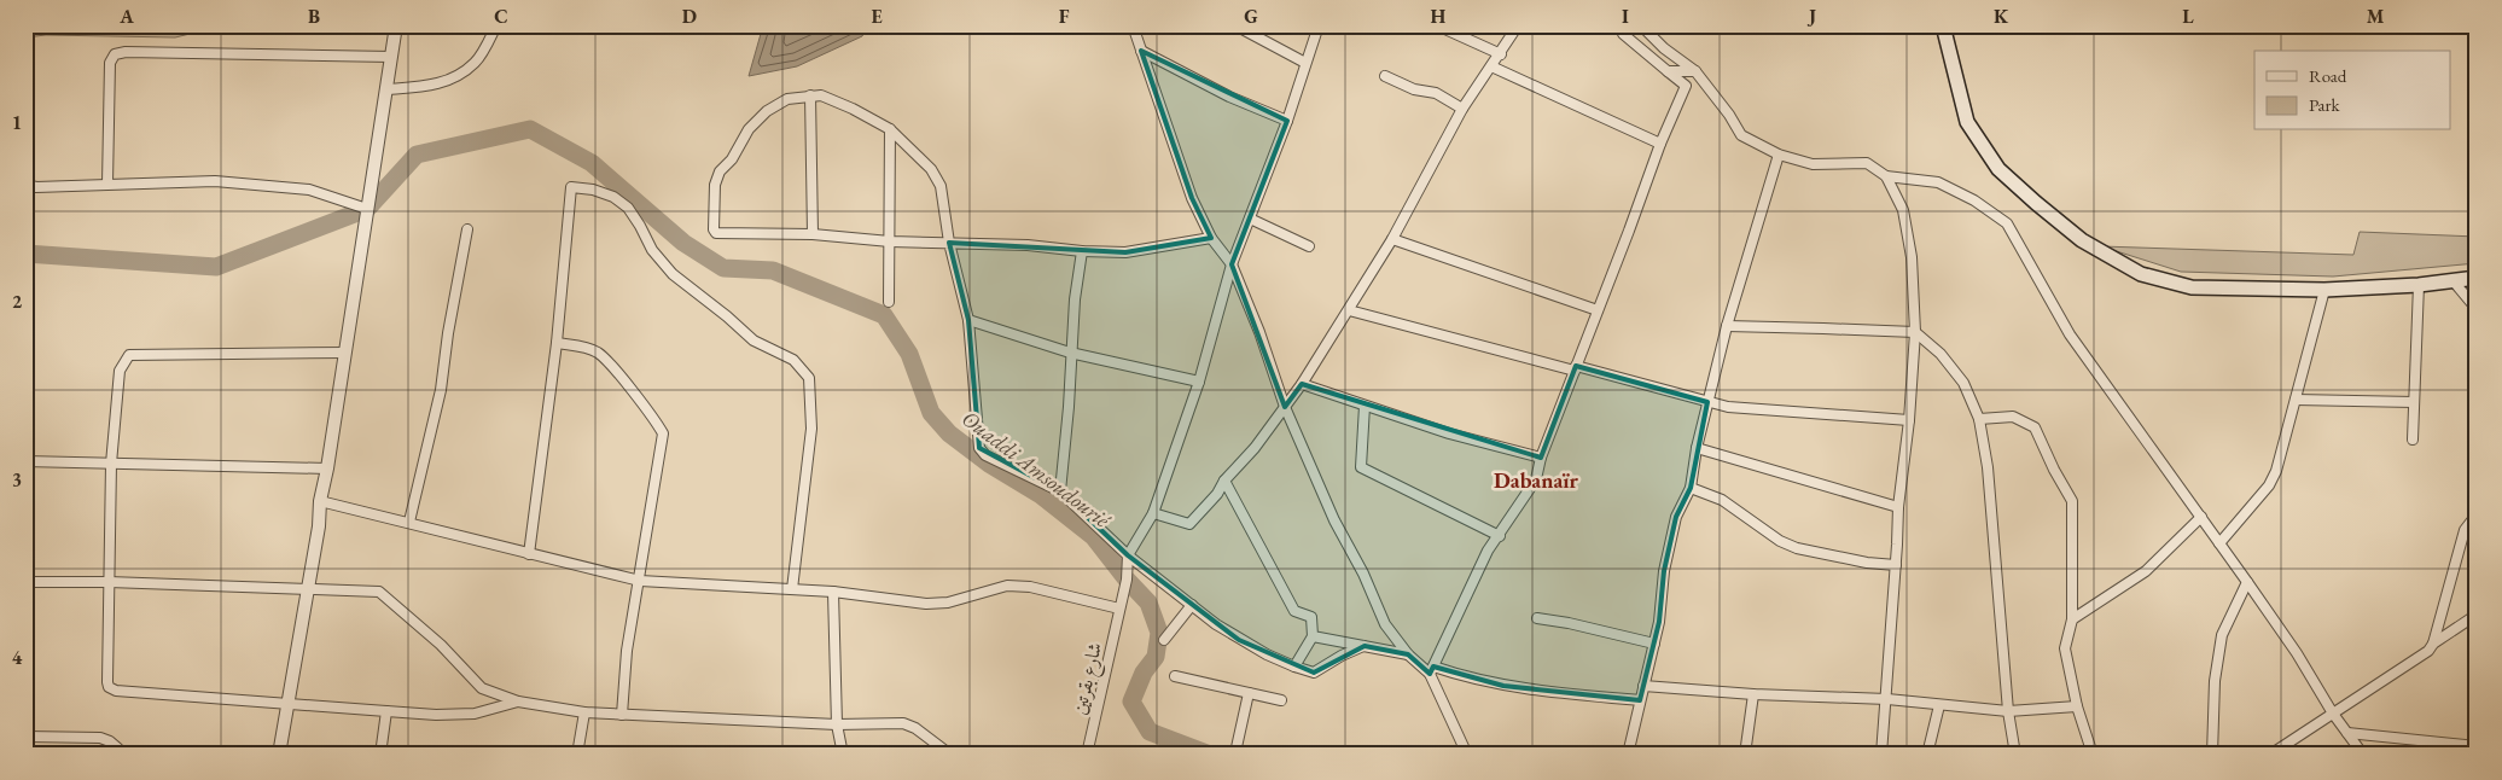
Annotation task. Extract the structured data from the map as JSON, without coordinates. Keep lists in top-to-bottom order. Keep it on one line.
{"streets":{"street":["شارع بقرتين"]},"districts":["Dabanaïr"],"water":["Ouaddi Amsoudourié"],"legend":["Road","Park"],"grid":{"columns":["A","B","C","D","E","F","G","H","I","J","K","L","M"],"rows":["1","2","3","4"]}}
